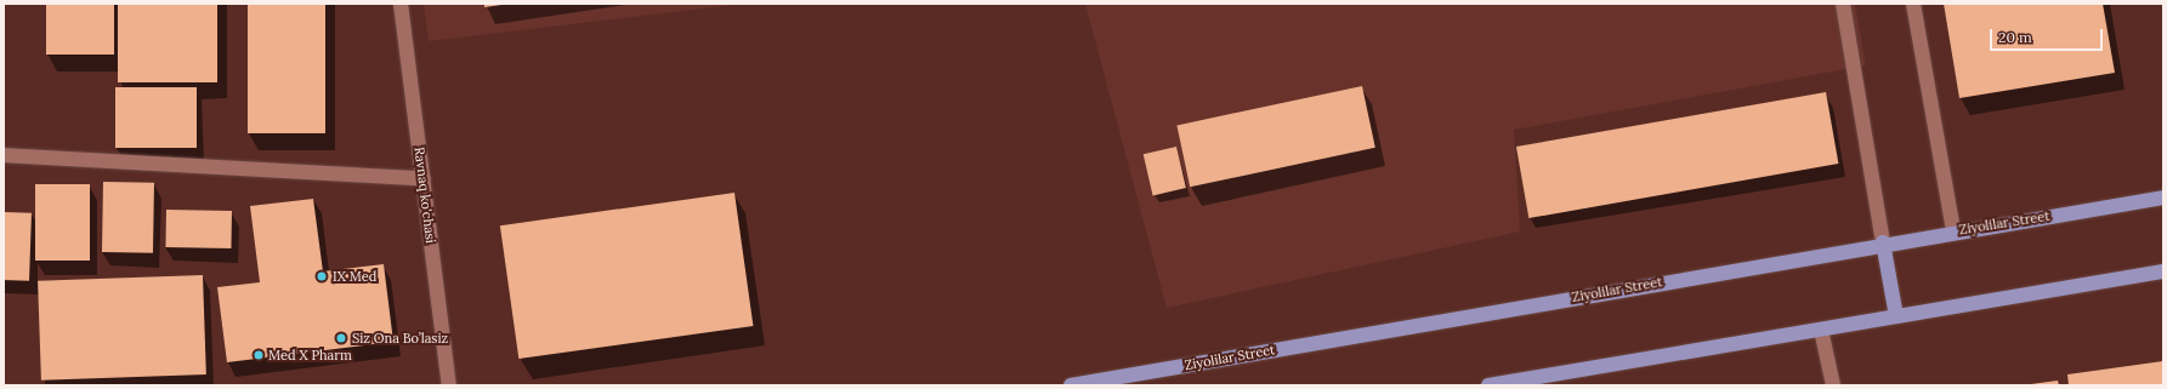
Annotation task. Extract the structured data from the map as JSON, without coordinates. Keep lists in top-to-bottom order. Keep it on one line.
{"streets":{"main road":["Ziyolilar Street"],"street":["Ravnaq ko'chasi"]},"places":["IX Med","Siz Ona Bo’lasiz","Med X Pharm"],"scale_bar":"20 m"}
